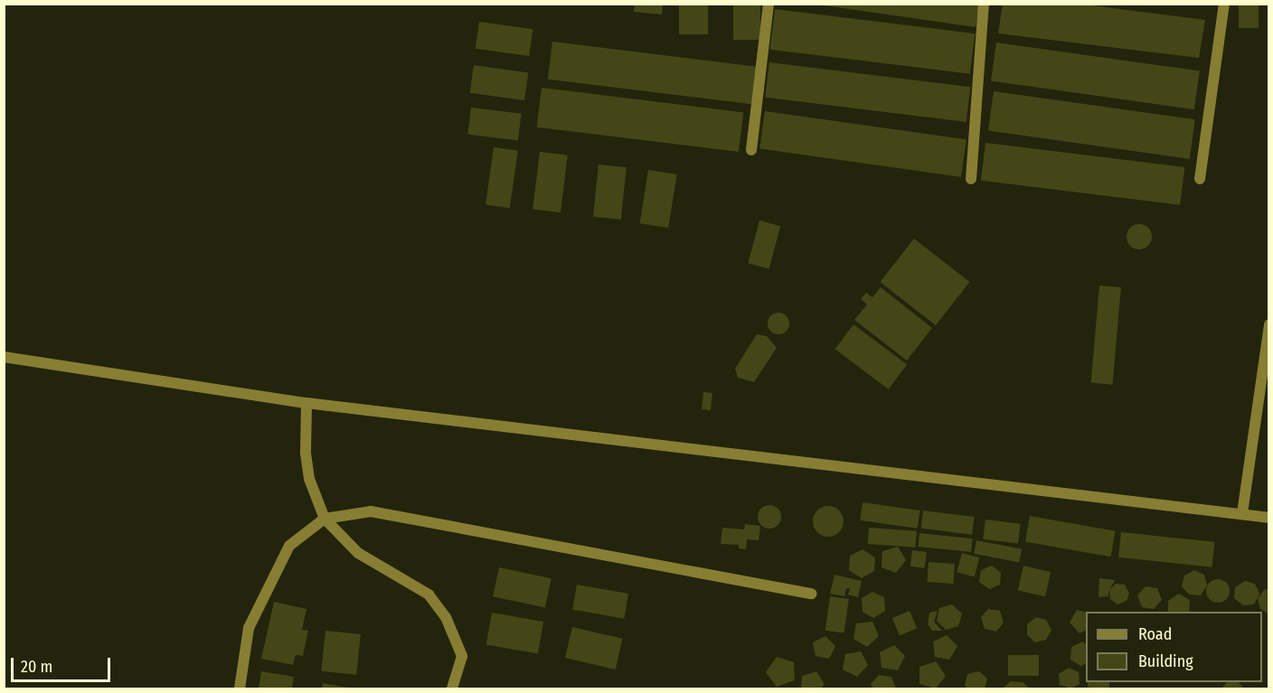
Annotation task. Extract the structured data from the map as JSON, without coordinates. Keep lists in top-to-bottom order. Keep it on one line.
{"legend":["Road","Building"],"scale_bar":"20 m"}
